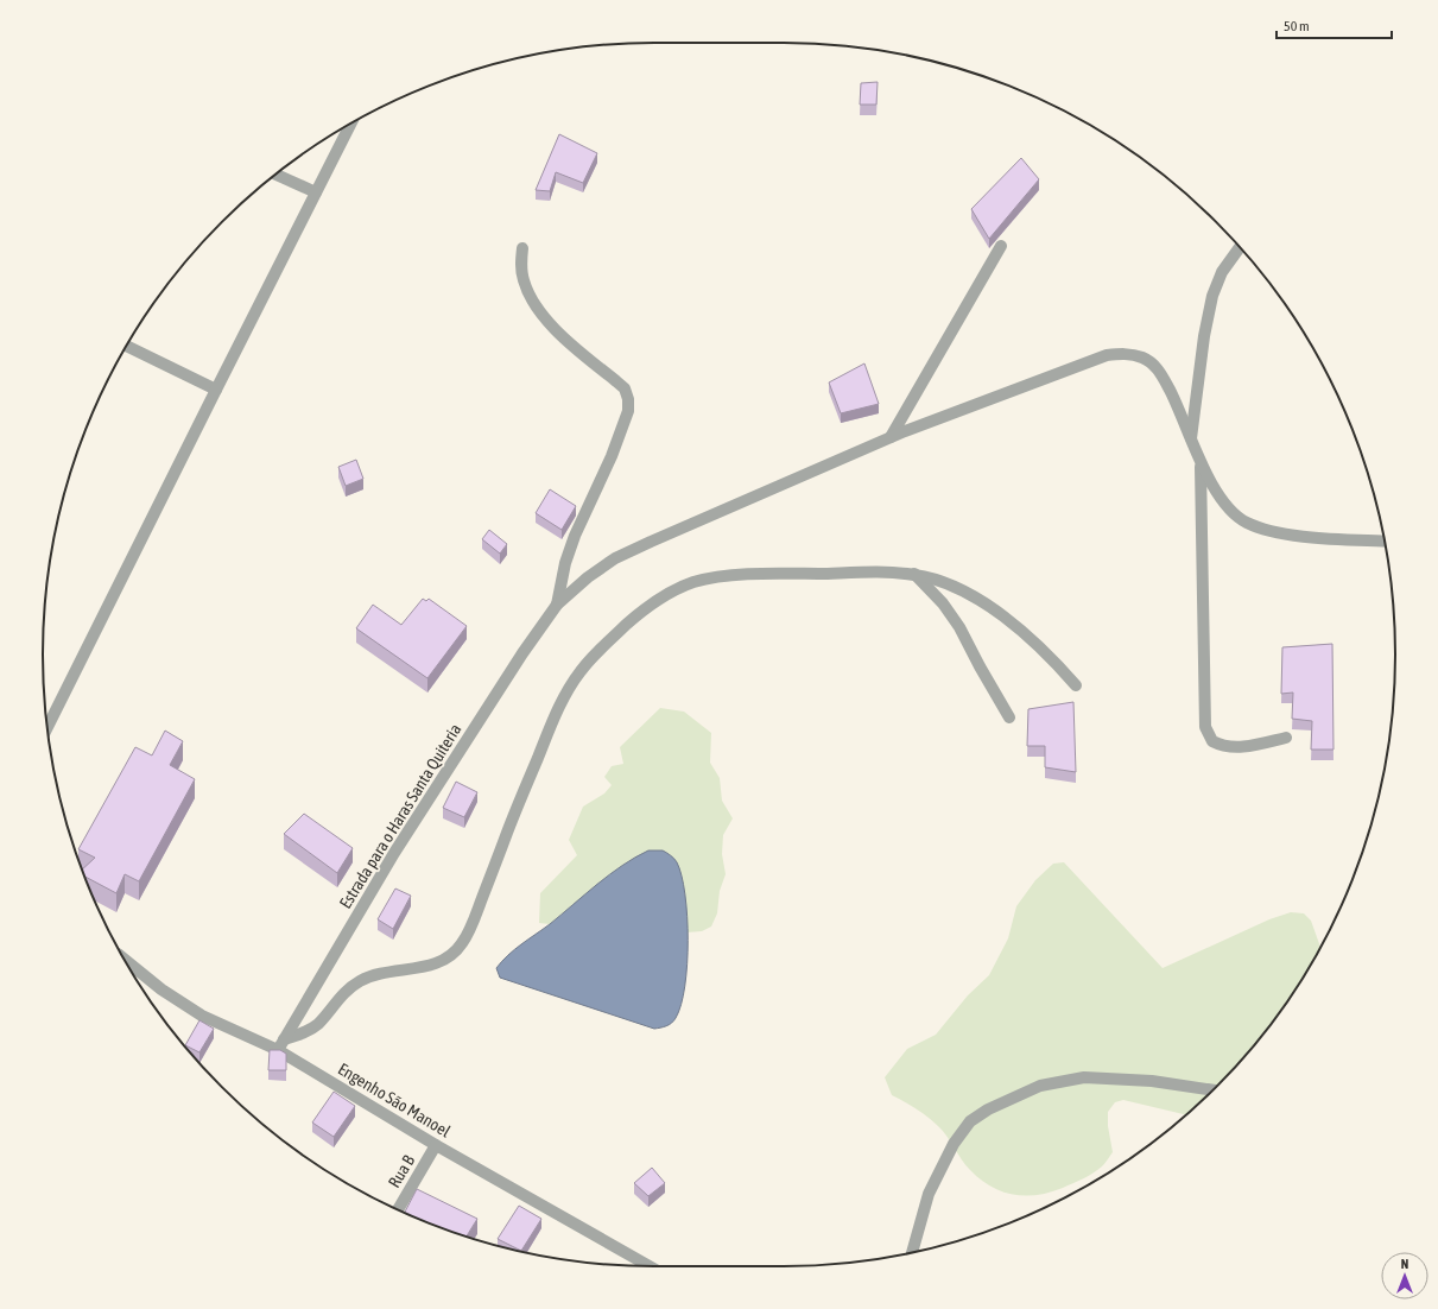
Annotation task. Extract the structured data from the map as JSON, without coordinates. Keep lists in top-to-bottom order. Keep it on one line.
{"streets":{"street":["Estrada para o Haras Santa Quiteria","Engenho São Manoel","Rua B"]},"crossings":[["Estrada para o Haras Santa Quiteria","Engenho São Manoel"],["Engenho São Manoel","Rua B"]],"scale_bar":"50 m","north":"top"}
